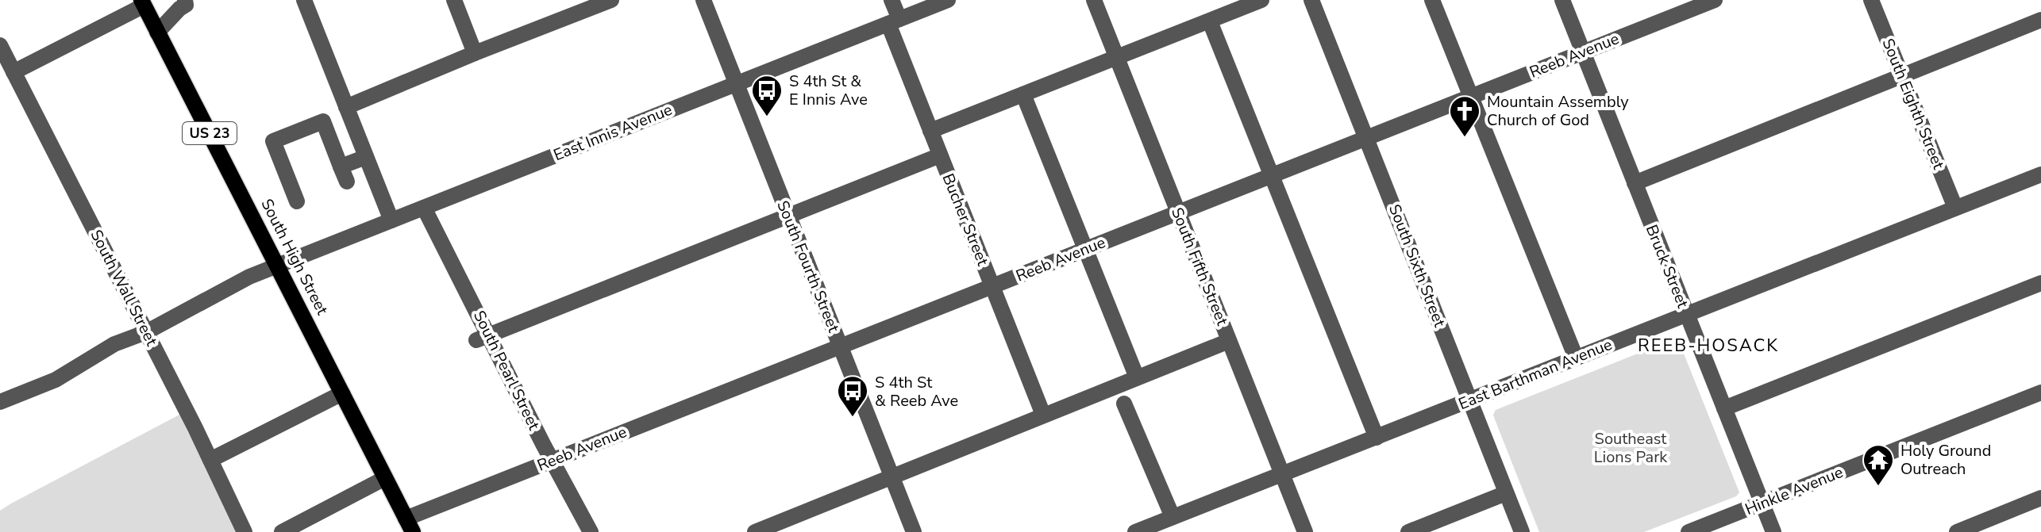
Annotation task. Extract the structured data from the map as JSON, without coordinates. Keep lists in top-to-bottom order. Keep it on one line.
{"streets":{"main road":["US 23","South High Street"],"street":["Reeb Avenue","South Eighth Street","East Innis Avenue","Bucher Street","South Sixth Street","South Fourth Street","South Fifth Street","Bruck Street","South Wall Street","South Pearl Street","East Barthman Avenue","Hinkle Avenue"]},"crossings":[["Reeb Avenue","Bucher Street"],["Reeb Avenue","South High Street"],["Reeb Avenue","South Sixth Street"],["Reeb Avenue","South Fourth Street"],["Reeb Avenue","South Fifth Street"],["Reeb Avenue","Bruck Street"],["Reeb Avenue","South Pearl Street"],["South Eighth Street","East Barthman Avenue"],["East Innis Avenue","Bucher Street"],["East Innis Avenue","South High Street"],["East Innis Avenue","South Fourth Street"],["East Innis Avenue","South Wall Street"],["East Innis Avenue","South Pearl Street"],["South Sixth Street","East Barthman Avenue"],["South Fifth Street","East Barthman Avenue"],["Bruck Street","East Barthman Avenue"],["Bruck Street","Hinkle Avenue"]],"districts":["REEB-HOSACK"],"parks":["Southeast Lions Park"],"places":{"bus stop":["S 4th St & E Innis Ave","S 4th St & Reeb Ave"],"church":["Mountain Assembly Church of God"],"temple":["Holy Ground Outreach"]}}
